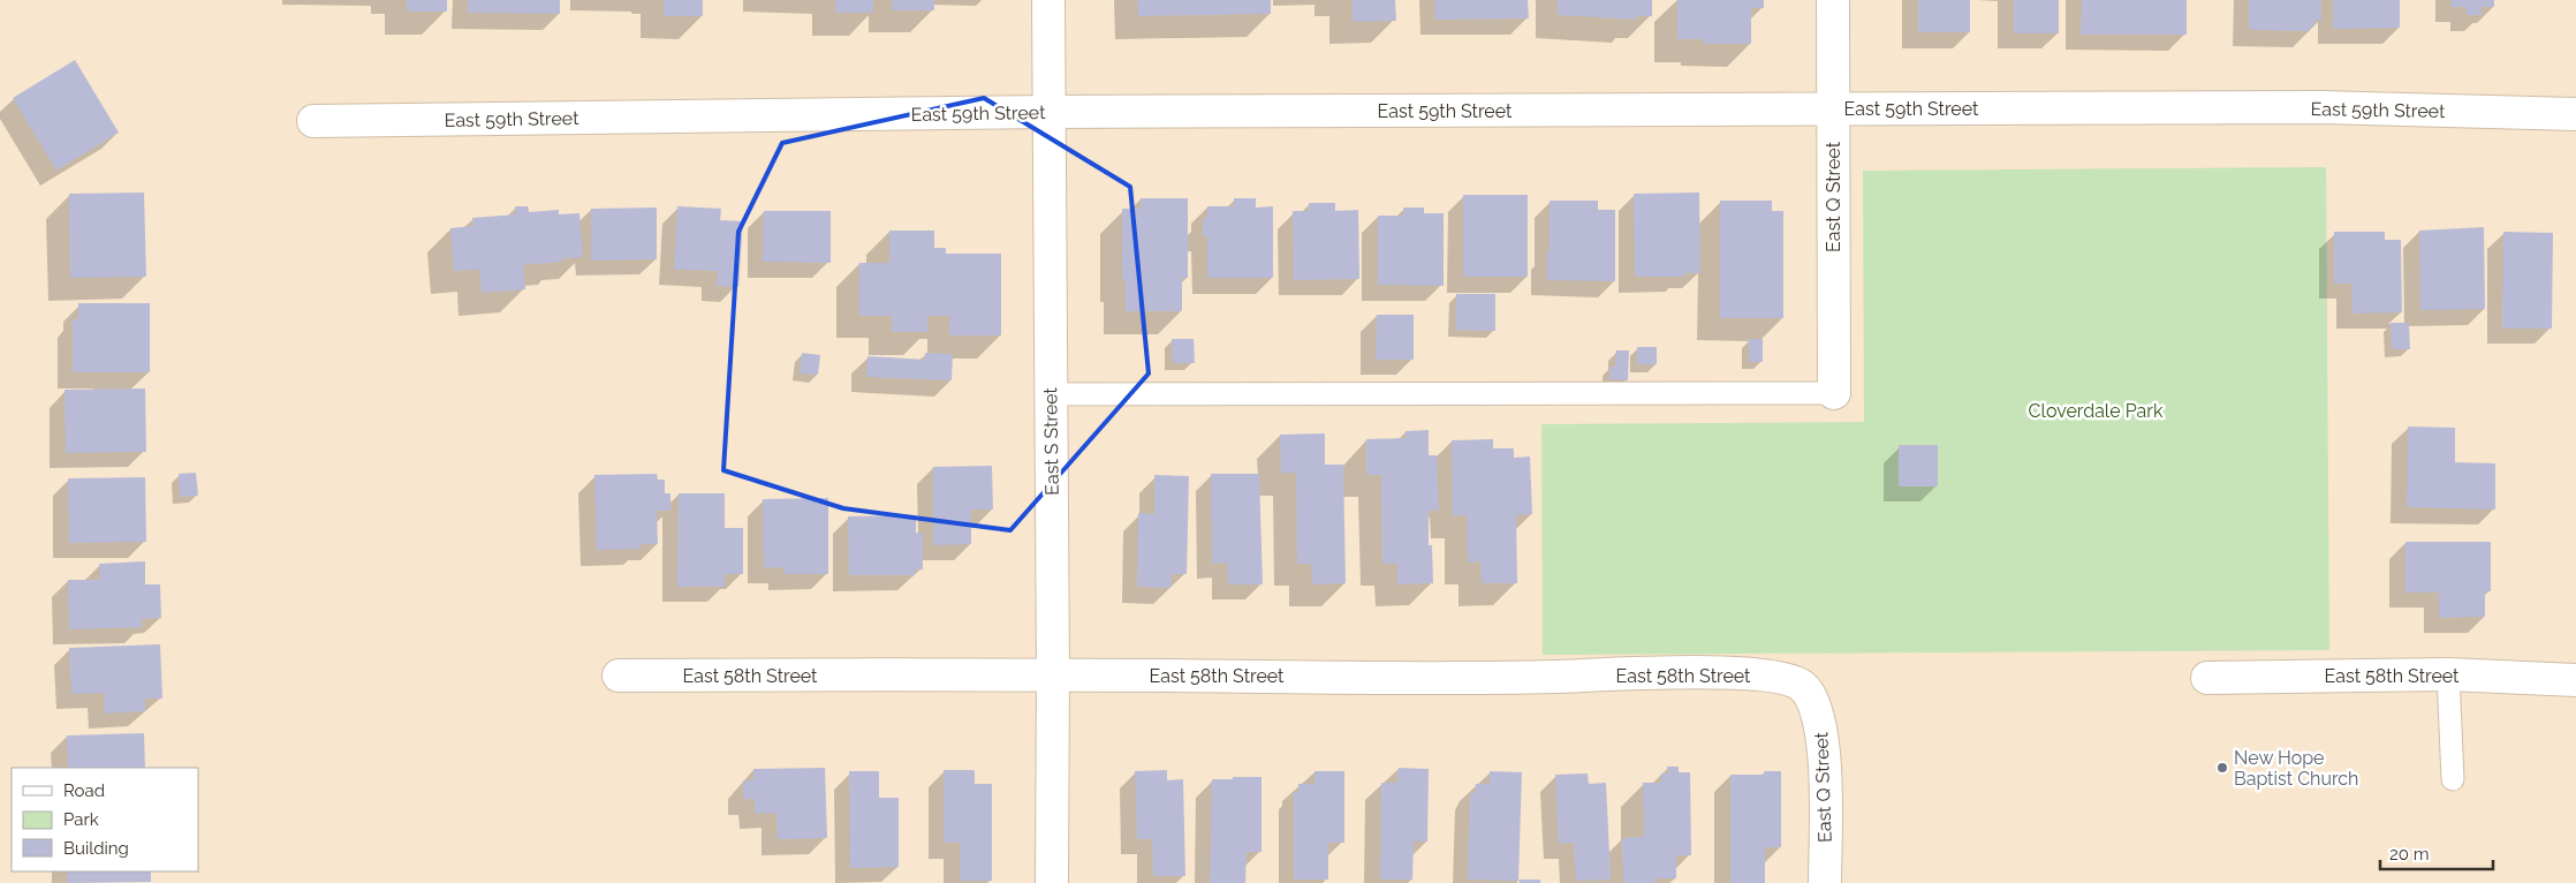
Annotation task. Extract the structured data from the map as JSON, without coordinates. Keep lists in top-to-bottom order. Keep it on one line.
{"streets":{"street":["East 59th Street","East Q Street","East S Street","East 58th Street"]},"crossings":[["East 59th Street","East Q Street"],["East 59th Street","East S Street"],["East Q Street","East 58th Street"],["East S Street","East 58th Street"]],"parks":["Cloverdale Park"],"places":["New Hope Baptist Church"],"legend":["Road","Park","Building"],"scale_bar":"20 m"}
